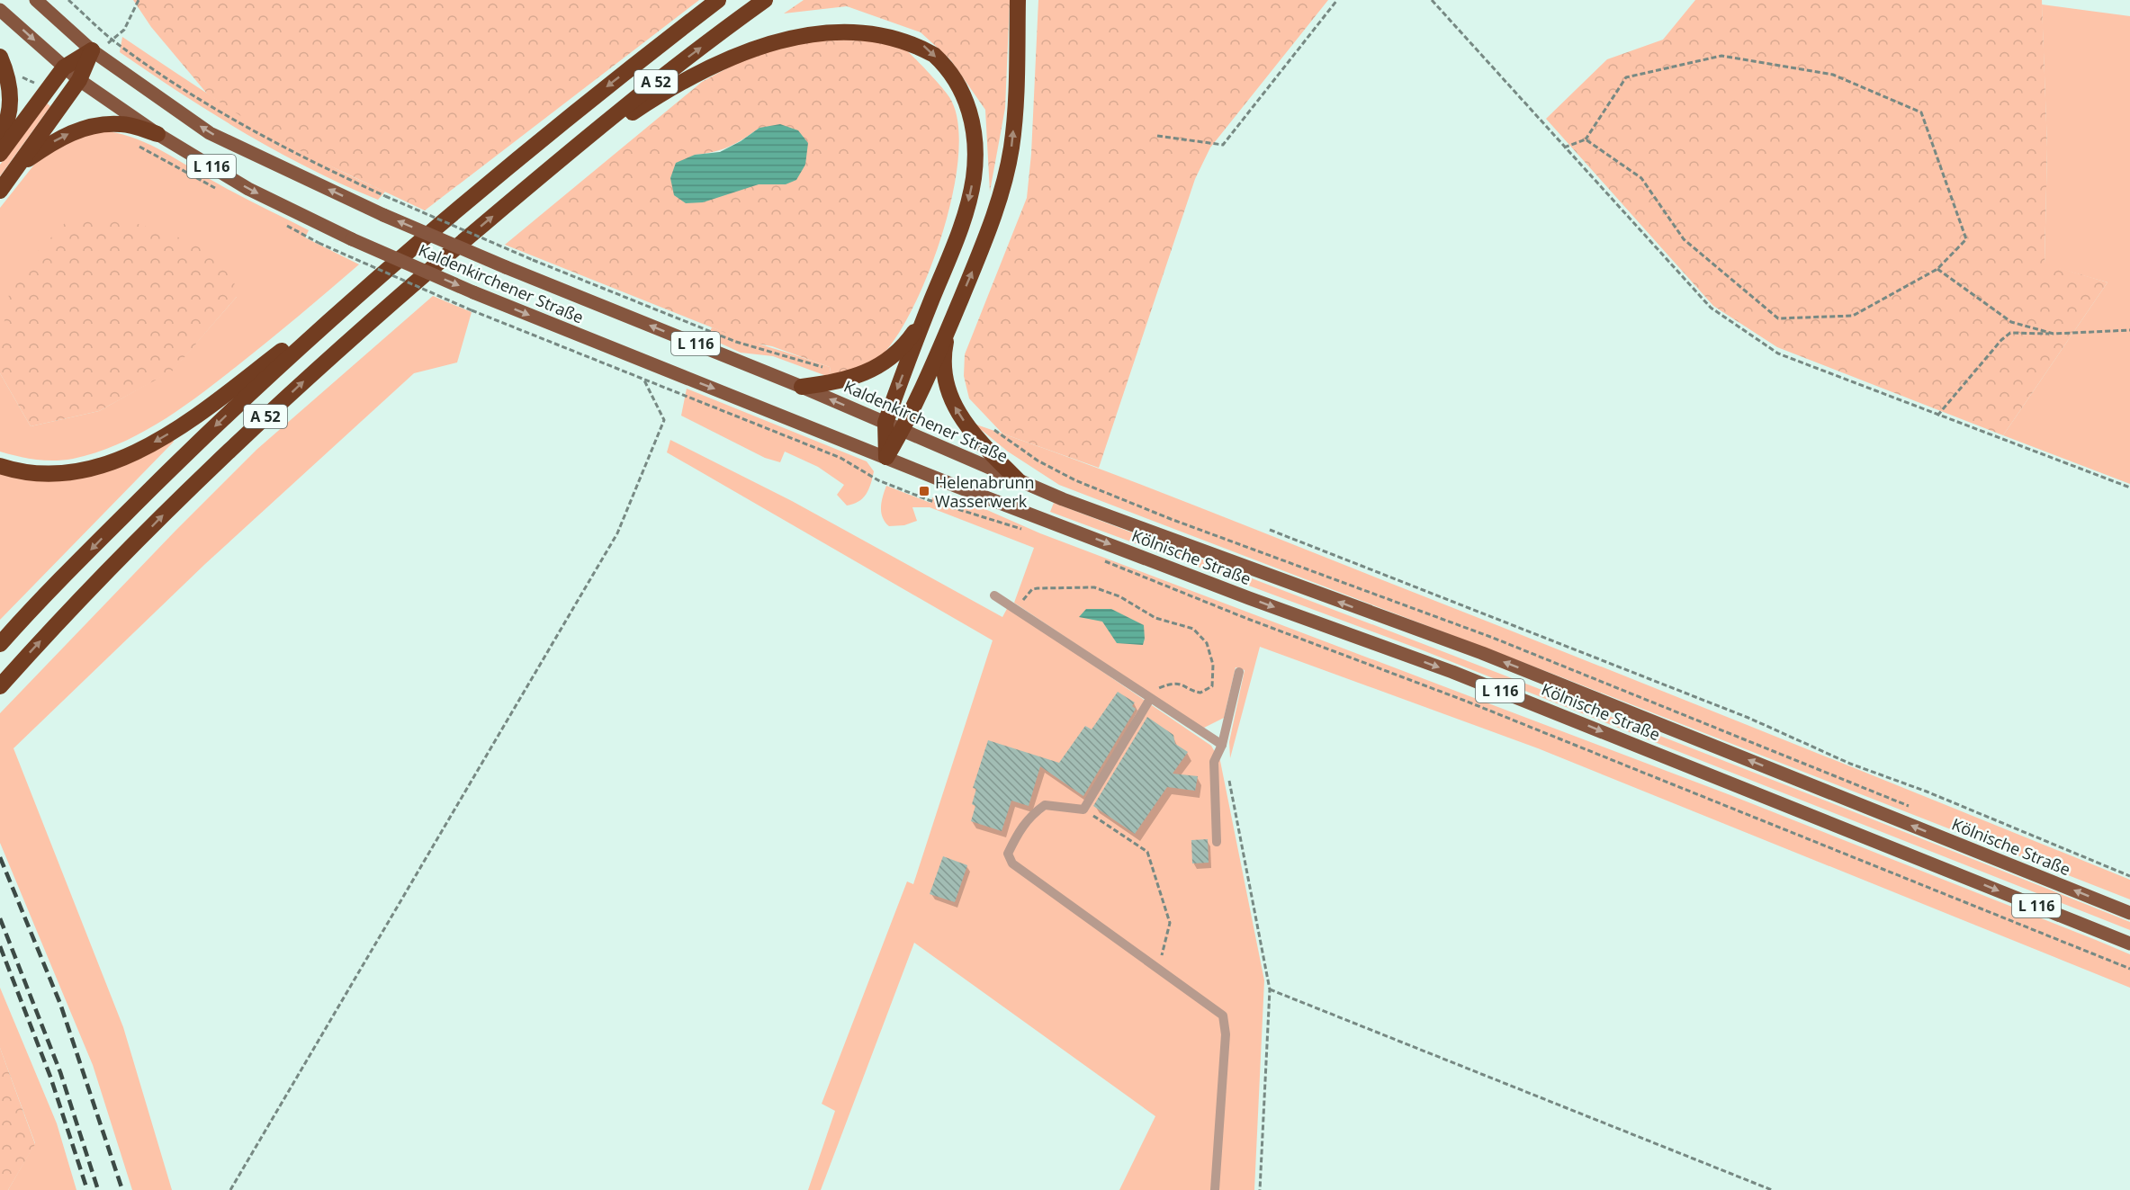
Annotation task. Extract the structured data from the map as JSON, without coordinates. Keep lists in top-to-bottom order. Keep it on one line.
{"streets":{"highway":["A 52"],"main road":["L 116","Kaldenkirchener Straße","Kölnische Straße"]},"crossings":[["Kaldenkirchener Straße","Kölnische Straße"]],"places":{"transit":["Helenabrunn Wasserwerk"]}}
